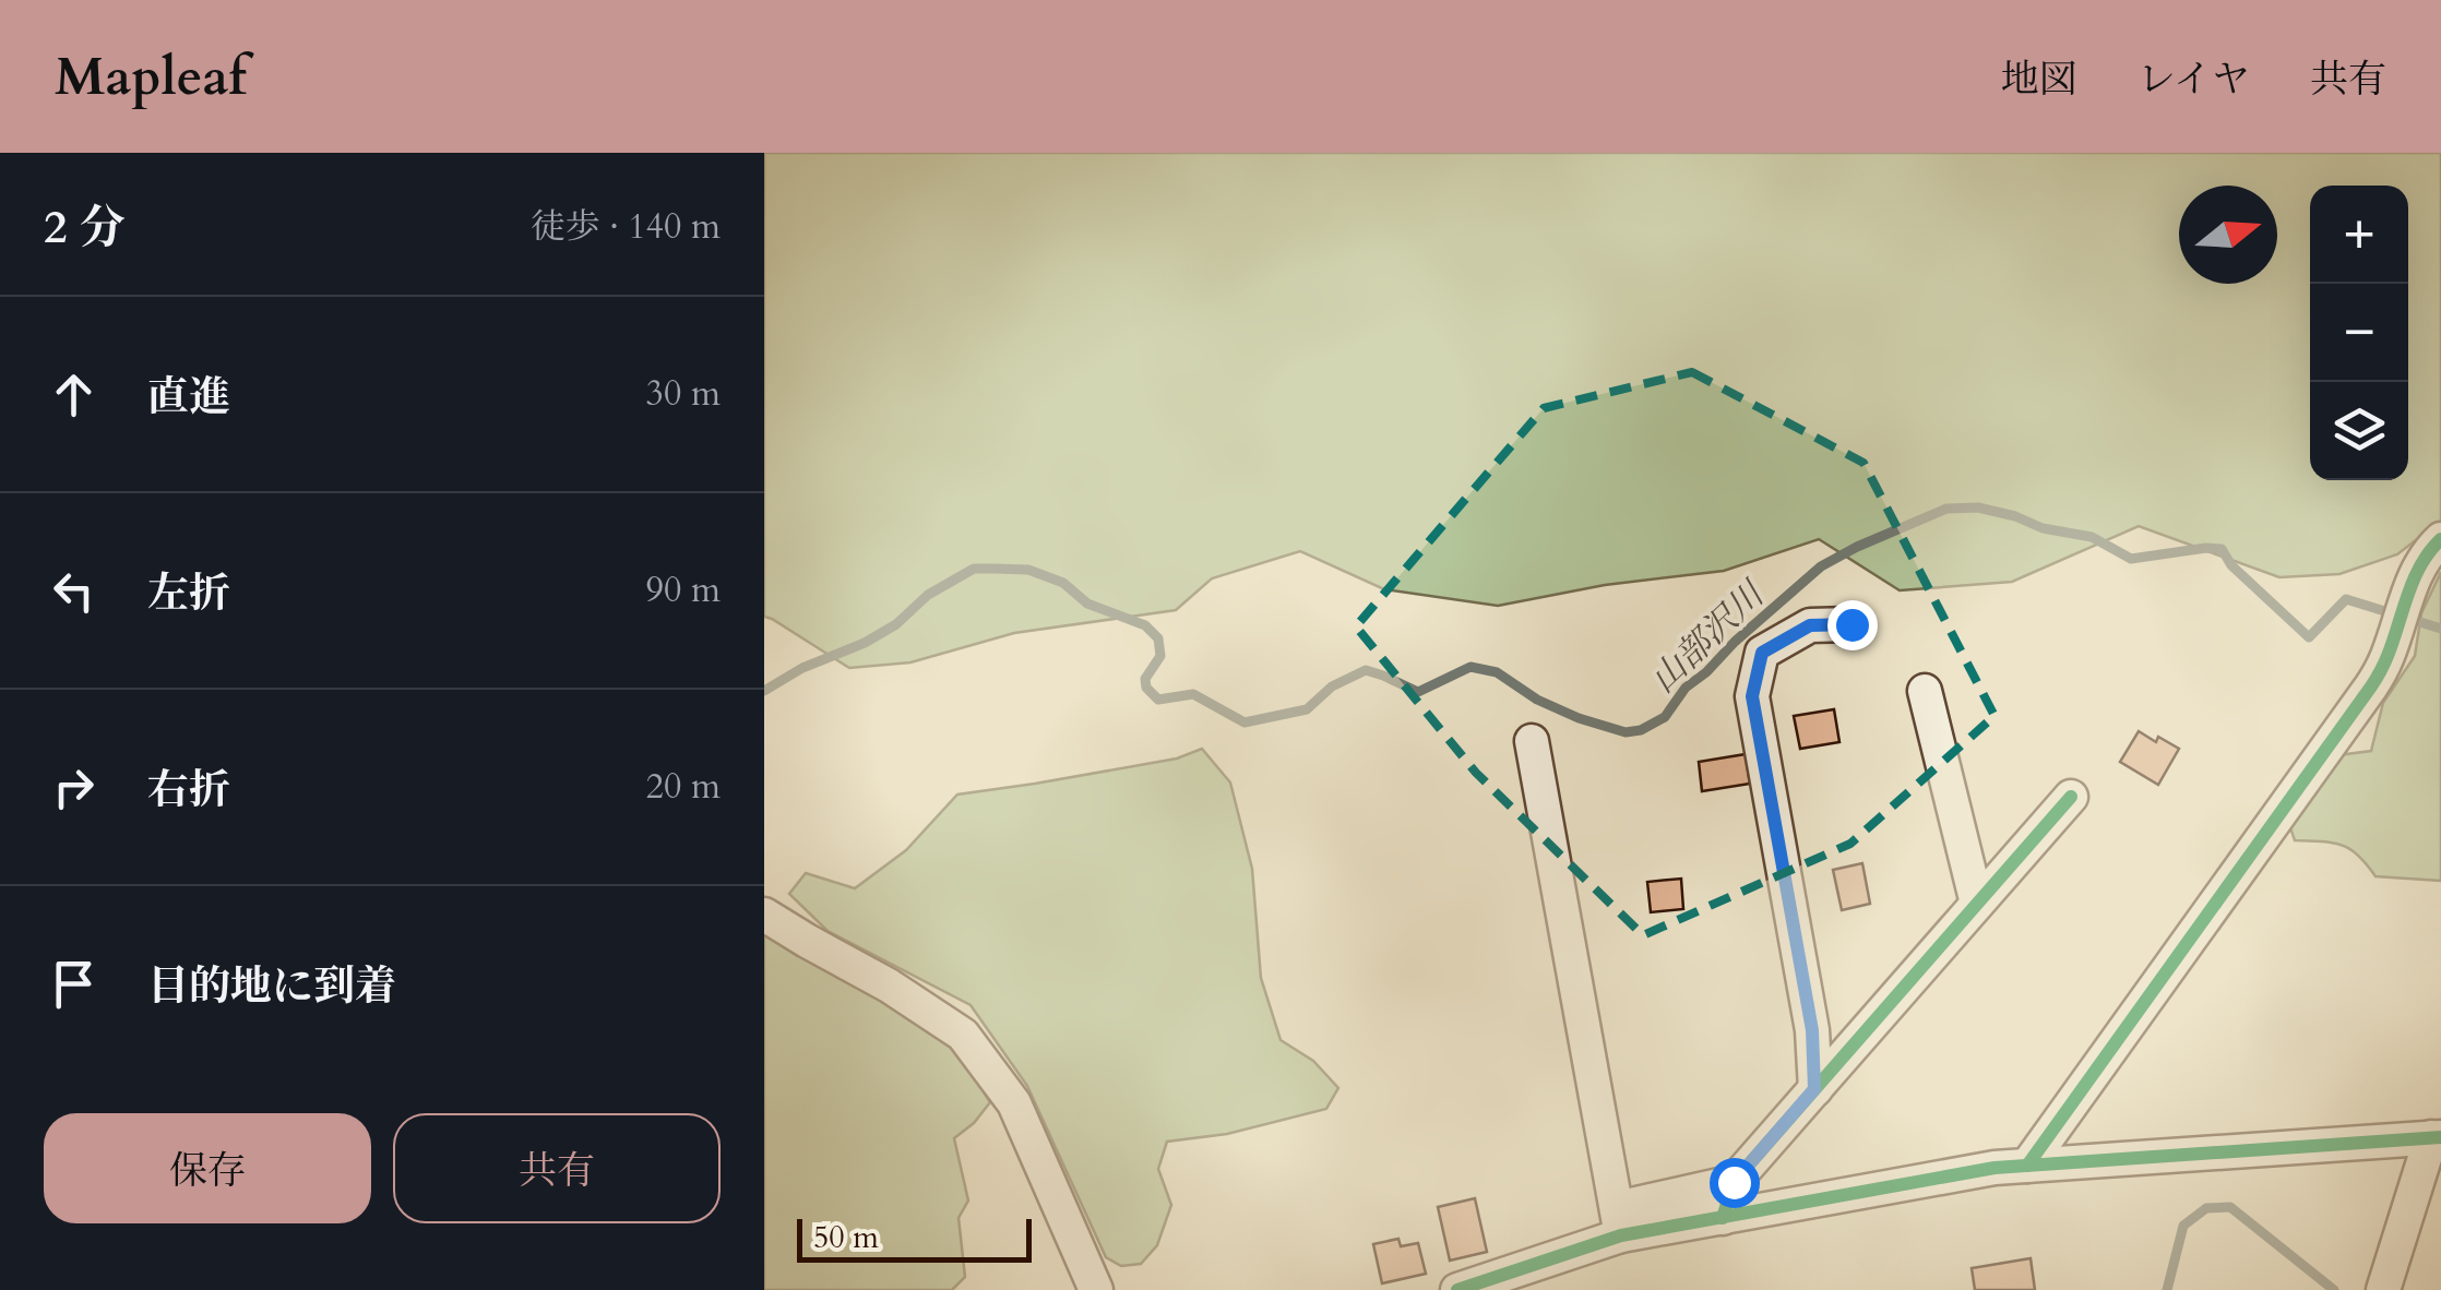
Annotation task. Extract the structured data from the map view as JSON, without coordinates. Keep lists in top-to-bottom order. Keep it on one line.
{"water":["山部沢川"],"scale_bar":"50 m","north":"right","page":{"header":"Mapleaf","nav":["地図","レイヤ","共有"],"heading":["2 分","徒歩 · 140 m"],"map_buttons":["+","−"],"list":[["直進","30 m"],["左折","90 m"],["右折","20 m"],"目的地に到着"],"buttons":["保存","共有"],"scale":"50 m"}}
